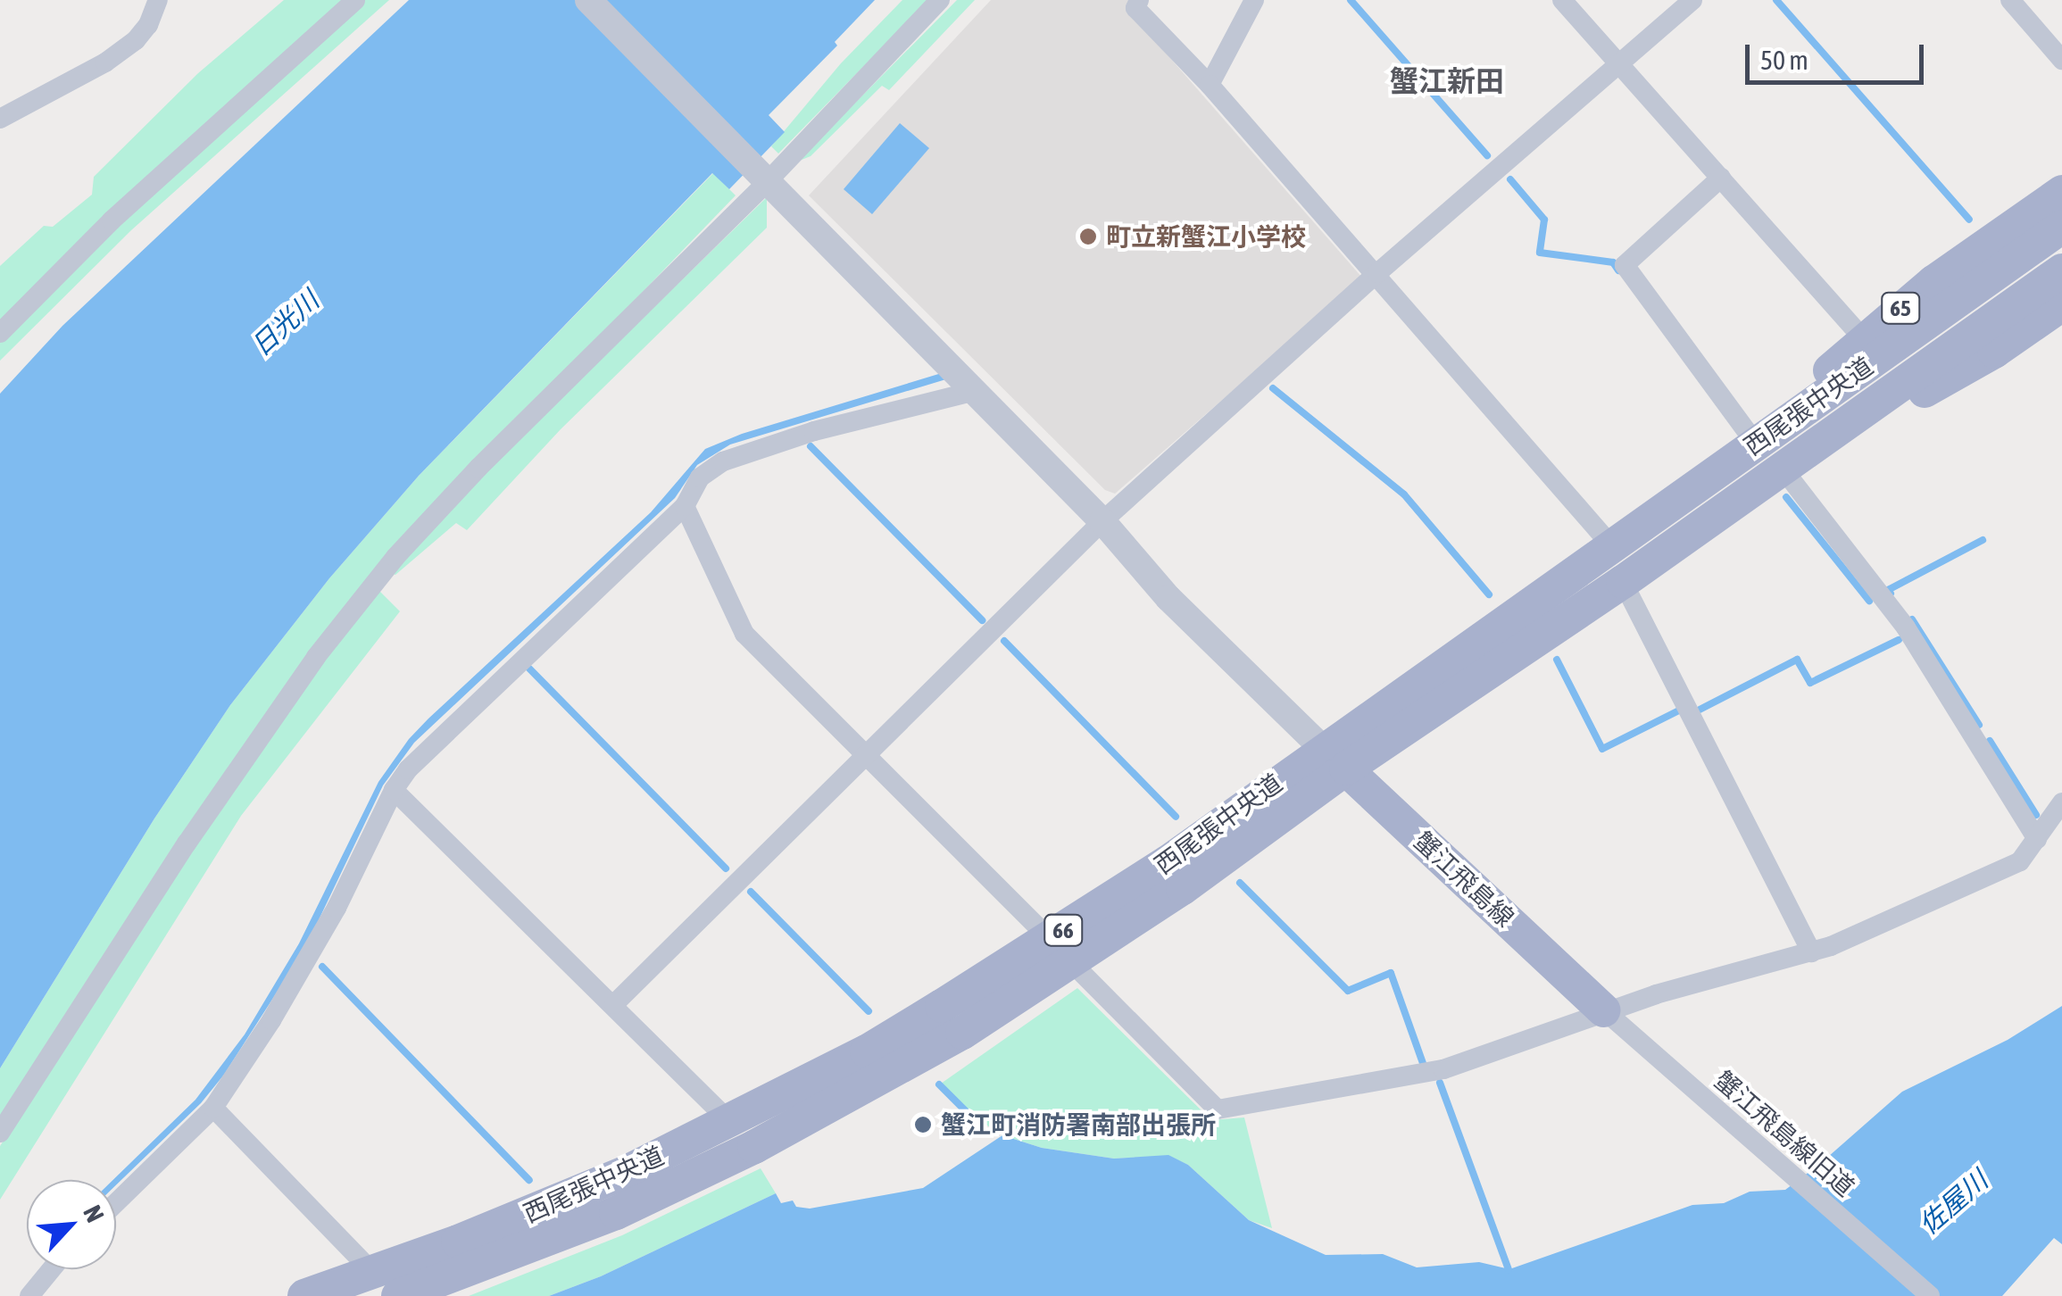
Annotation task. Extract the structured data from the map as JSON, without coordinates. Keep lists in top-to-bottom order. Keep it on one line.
{"streets":{"main road":["65","西尾張中央道","蟹江飛島線","66"],"street":["蟹江飛島線旧道"]},"crossings":[["65","西尾張中央道"],["西尾張中央道","蟹江飛島線"],["蟹江飛島線","蟹江飛島線旧道"]],"districts":["蟹江新田"],"water":["日光川","佐屋川"],"places":["町立新蟹江小学校","蟹江町消防署南部出張所"],"scale_bar":"50 m","north":"top right"}
